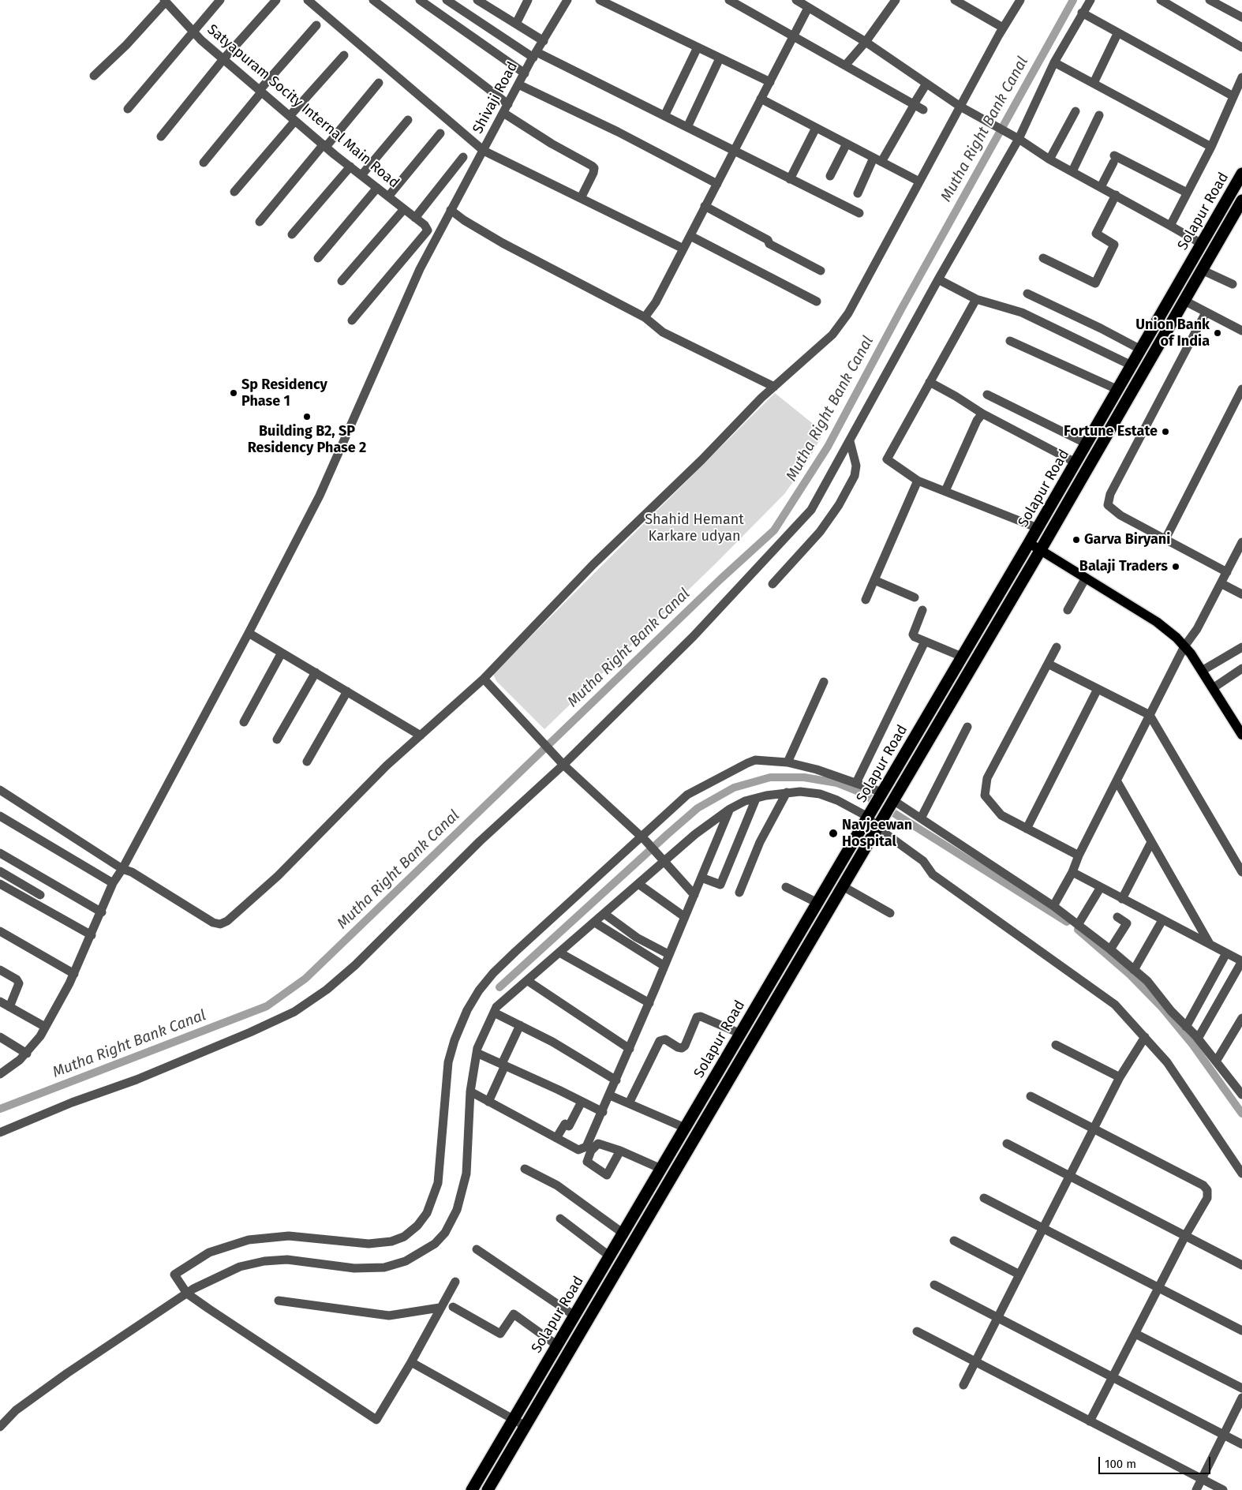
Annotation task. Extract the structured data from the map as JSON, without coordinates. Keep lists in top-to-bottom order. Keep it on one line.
{"streets":{"highway":["Solapur Road"],"street":["Shivaji Road","Satyapuram Socity Internal Main Road"]},"water":["Mutha Right Bank Canal"],"parks":["Shahid Hemant Karkare udyan"],"places":["Union Bank of India","Sp Residency Phase 1","Building B2, SP Residency Phase 2","Fortune Estate","Garva Biryani","Balaji Traders","Navjeewan Hospital"],"scale_bar":"100 m"}
